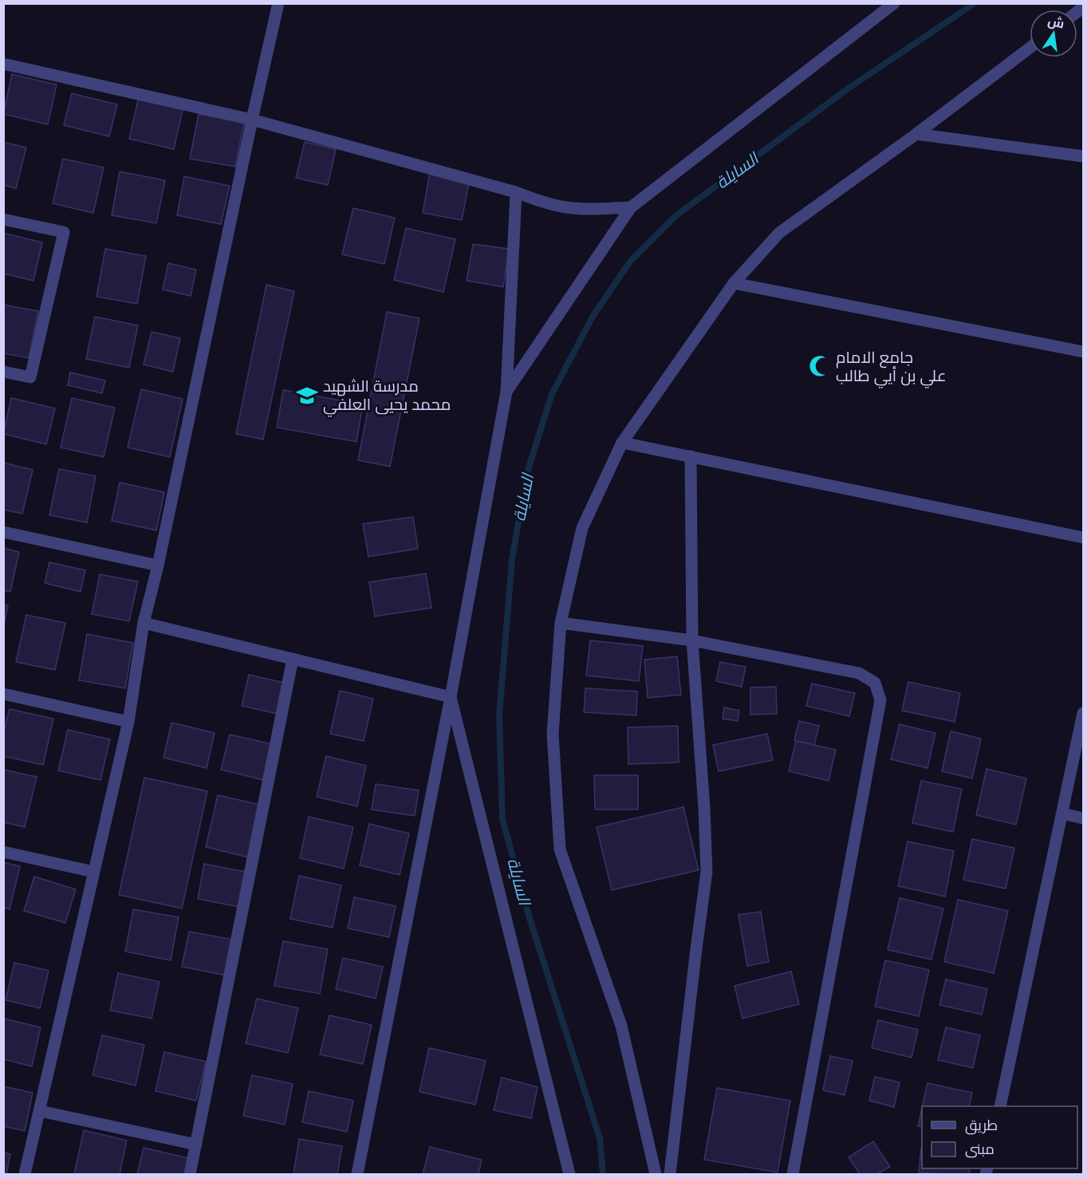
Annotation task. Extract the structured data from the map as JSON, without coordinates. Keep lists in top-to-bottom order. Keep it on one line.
{"water":["السايلة"],"places":{"mosque":["جامع الامام علي بن أيي طالب"],"school or university":["مدرسة الشهيد محمد يحيى العلفي"]},"legend":["طريق","مبنى"],"north":"top"}
